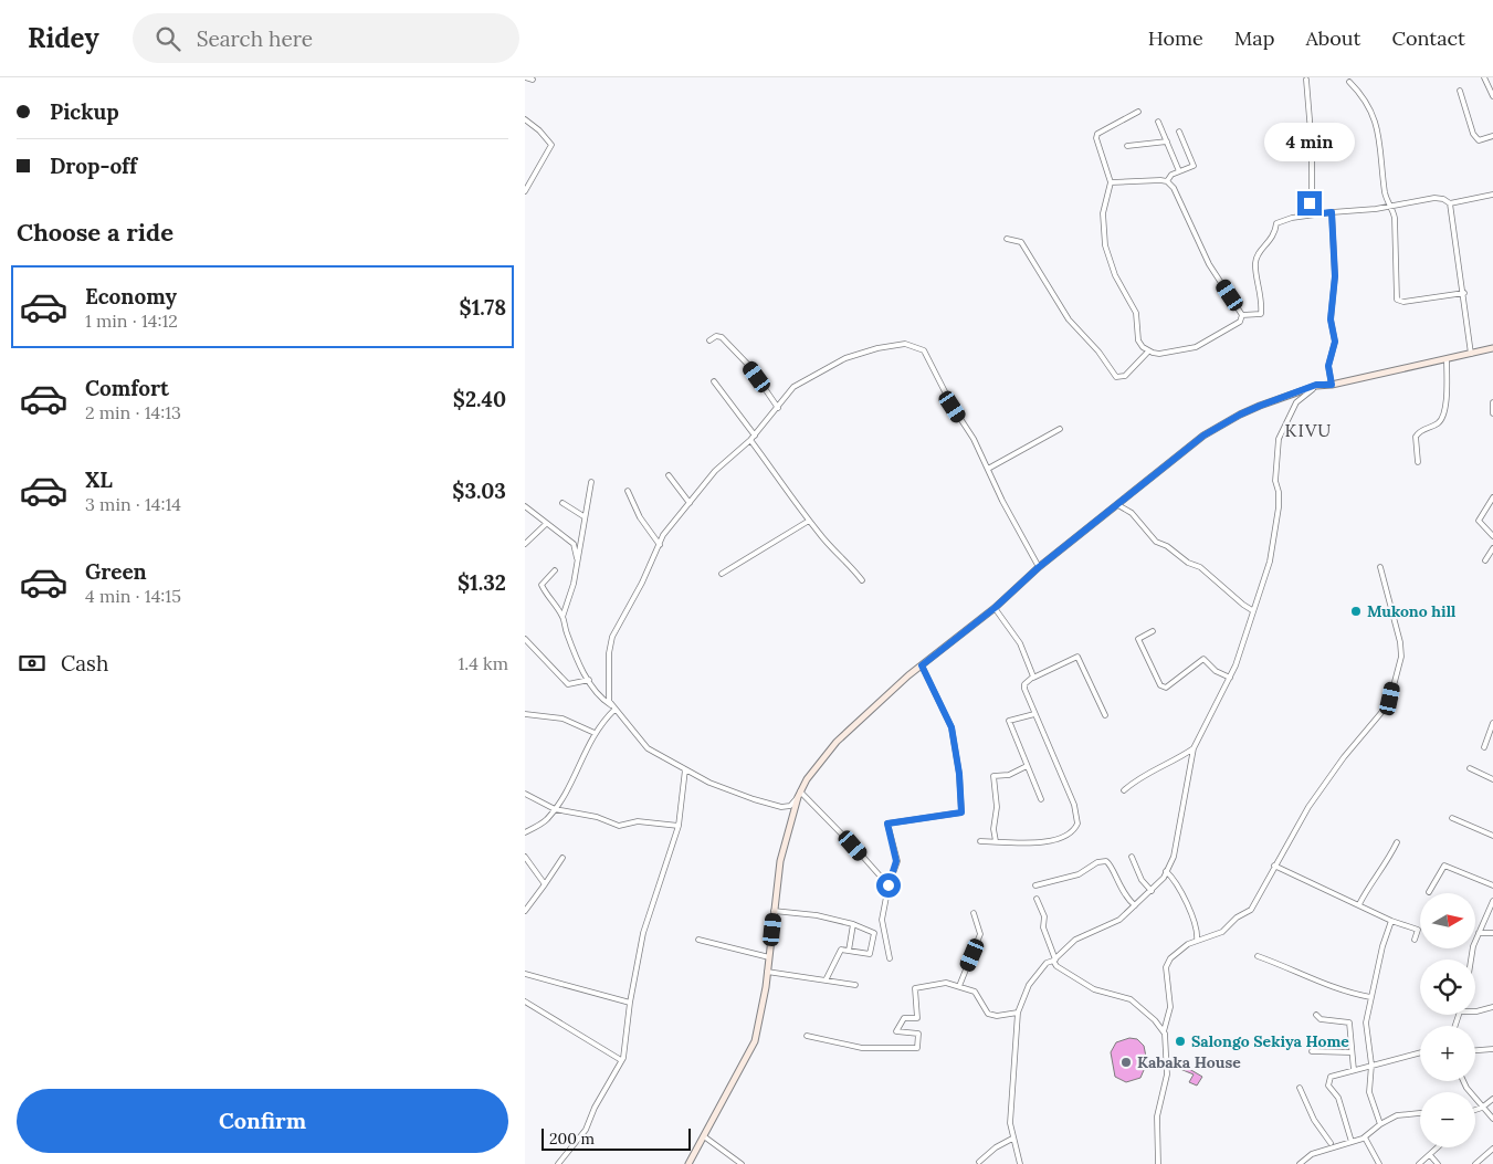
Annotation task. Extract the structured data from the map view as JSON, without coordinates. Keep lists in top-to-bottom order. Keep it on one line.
{"districts":["KIVU"],"places":["Mukono hill","Salongo Sekiya Home","Kabaka House"],"scale_bar":"200 m","north":"right","page":{"header":"Ridey","search":"Search here","nav":["Home","Map","About","Contact"],"banner":["Pickup","Drop-off"],"bubble":"4 min","heading":"Choose a ride","list":[{"name":"Economy","note":"1 min · 14:12","value":"$1.78"},{"name":"Comfort","note":"2 min · 14:13","value":"$2.40"},{"name":"XL","note":"3 min · 14:14","value":"$3.03"},{"name":"Green","note":"4 min · 14:15","value":"$1.32"}],"pay":["Cash","1.4 km"],"map_buttons":["+","−"],"buttons":"Confirm","scale":"200 m"}}
